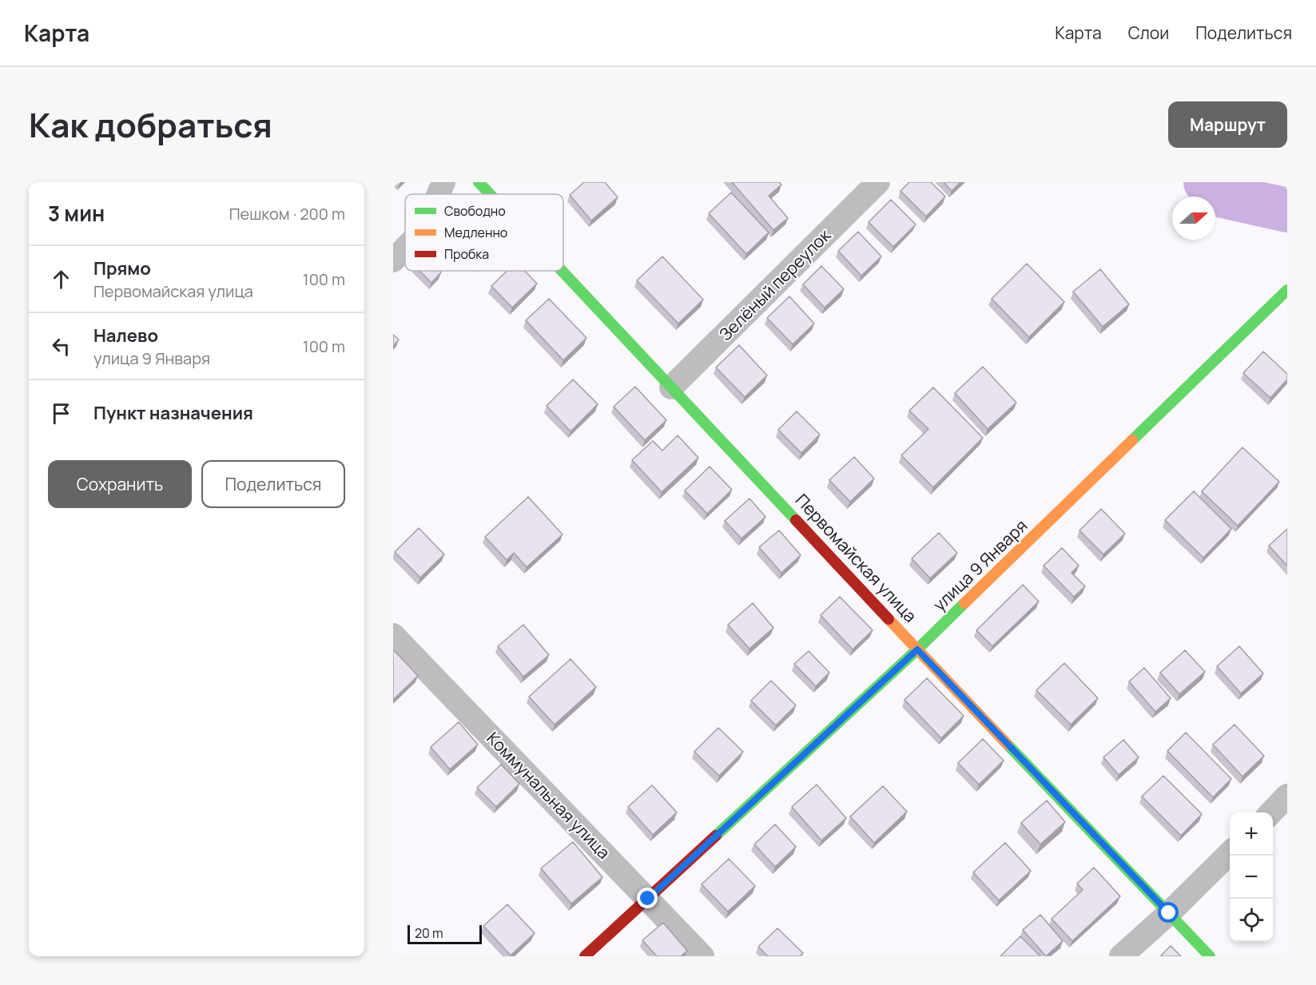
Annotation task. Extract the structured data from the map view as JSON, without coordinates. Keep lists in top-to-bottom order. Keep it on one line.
{"streets":{"main road":["Первомайская улица","улица 9 Января"],"street":["Зелёный переулок","Коммунальная улица"]},"crossings":[["Зелёный переулок","Первомайская улица"],["Первомайская улица","улица 9 Января"],["улица 9 Января","Коммунальная улица"]],"legend":["Свободно","Медленно","Пробка"],"scale_bar":"20 m","north":"right","page":{"header":"Карта","nav":["Карта","Слои","Поделиться"],"title":"Как добраться","buttons":["Маршрут",["Сохранить","Поделиться"]],"heading":["3 мин","Пешком · 200 m"],"list":[["Прямо","Первомайская улица","100 m"],["Налево","улица 9 Января","100 m"],"Пункт назначения"],"map_buttons":["+","−"],"scale":"20 m"}}
